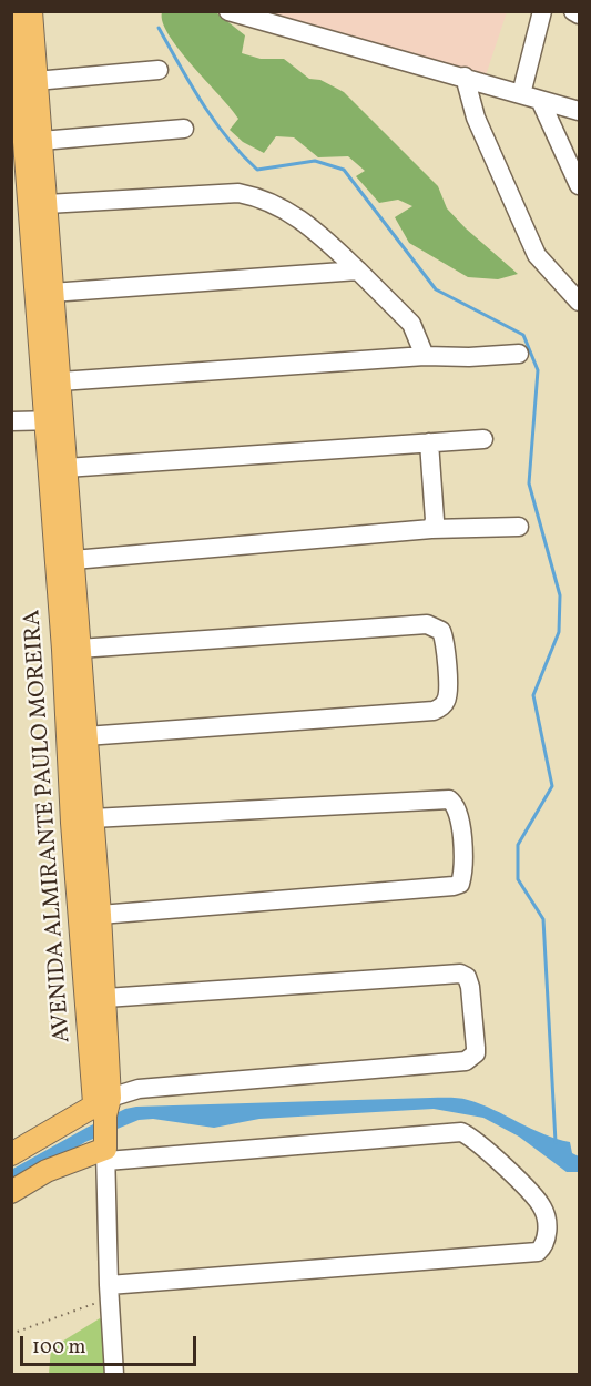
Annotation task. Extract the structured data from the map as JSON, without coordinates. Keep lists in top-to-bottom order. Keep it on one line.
{"streets":{"main road":["AVENIDA ALMIRANTE PAULO MOREIRA"]},"scale_bar":"100 m"}
